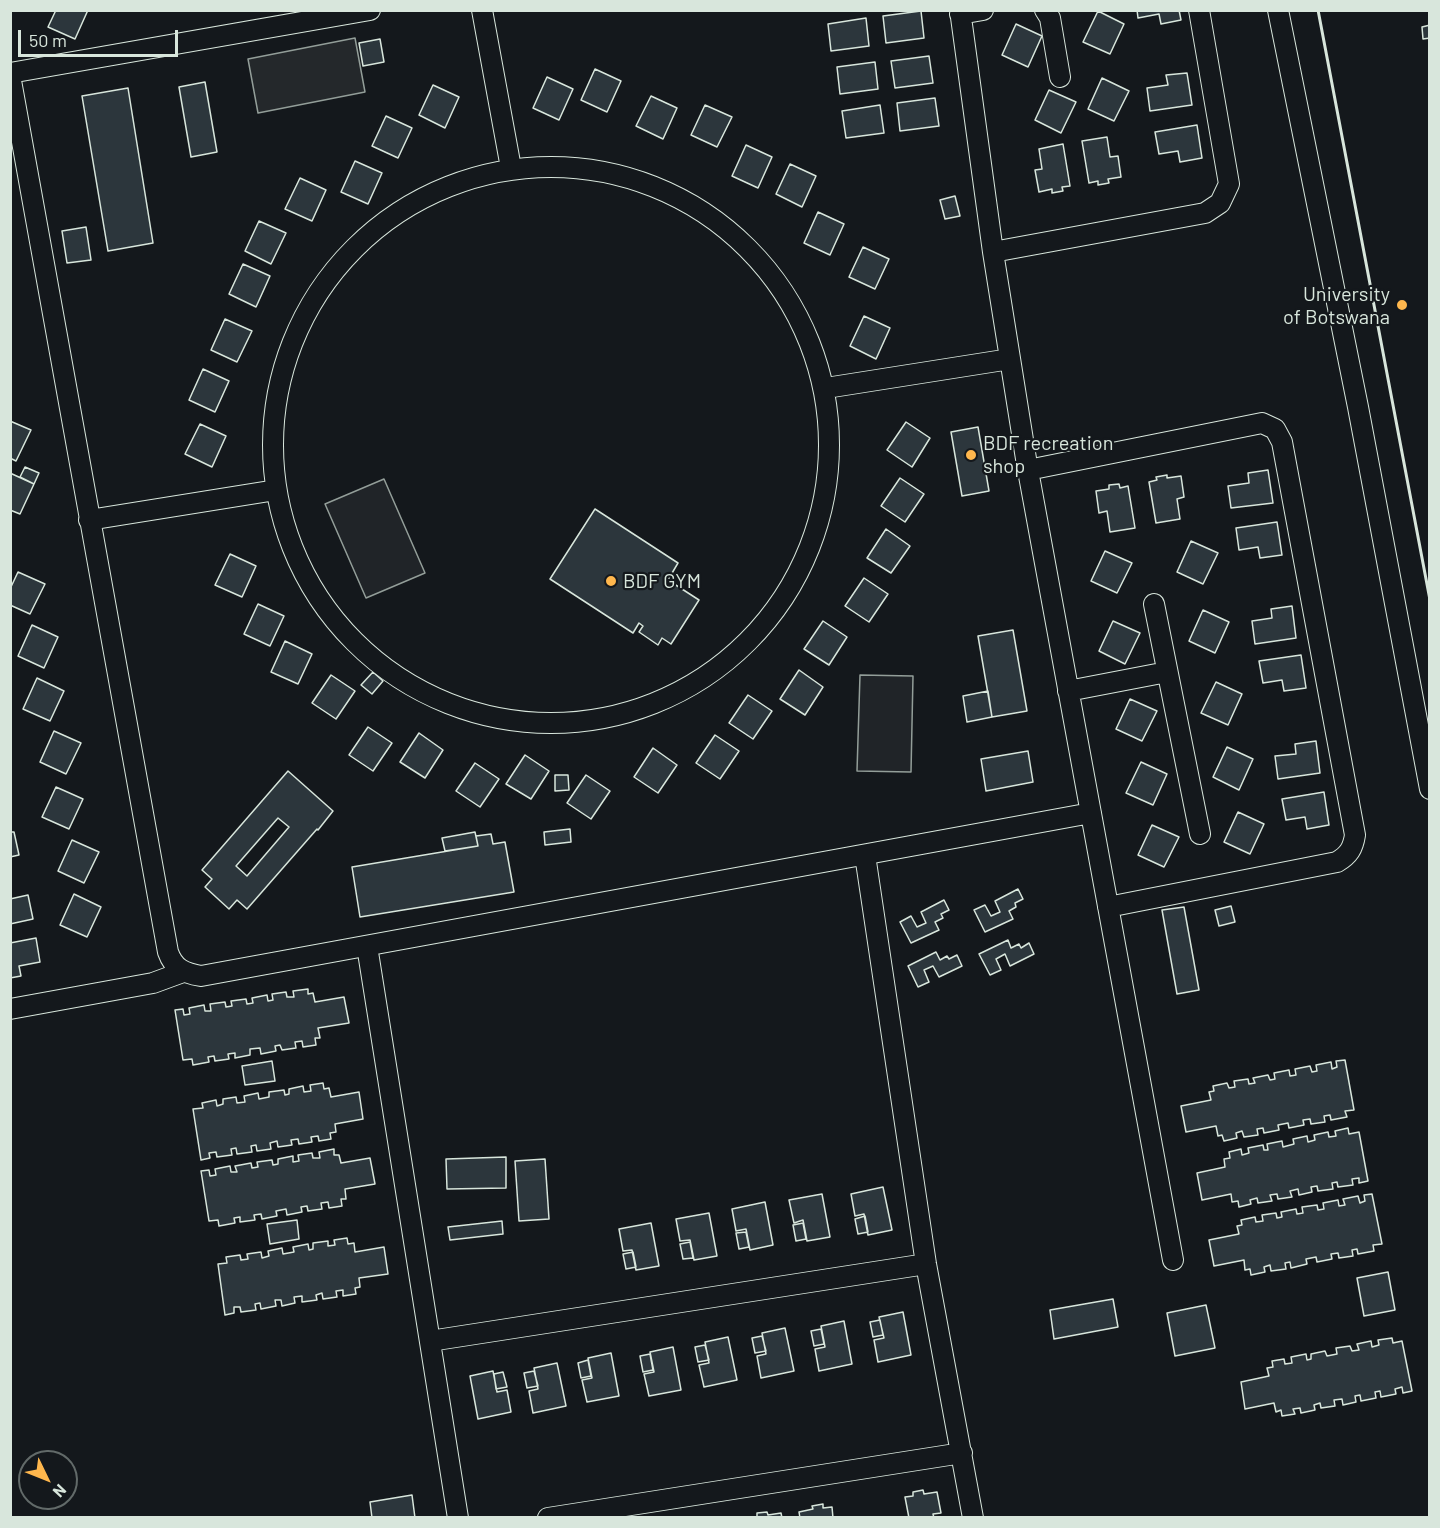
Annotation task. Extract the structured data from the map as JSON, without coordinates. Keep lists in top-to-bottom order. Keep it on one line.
{"places":["University of Botswana","BDF recreation shop","BDF GYM"],"scale_bar":"50 m","north":"bottom right"}
